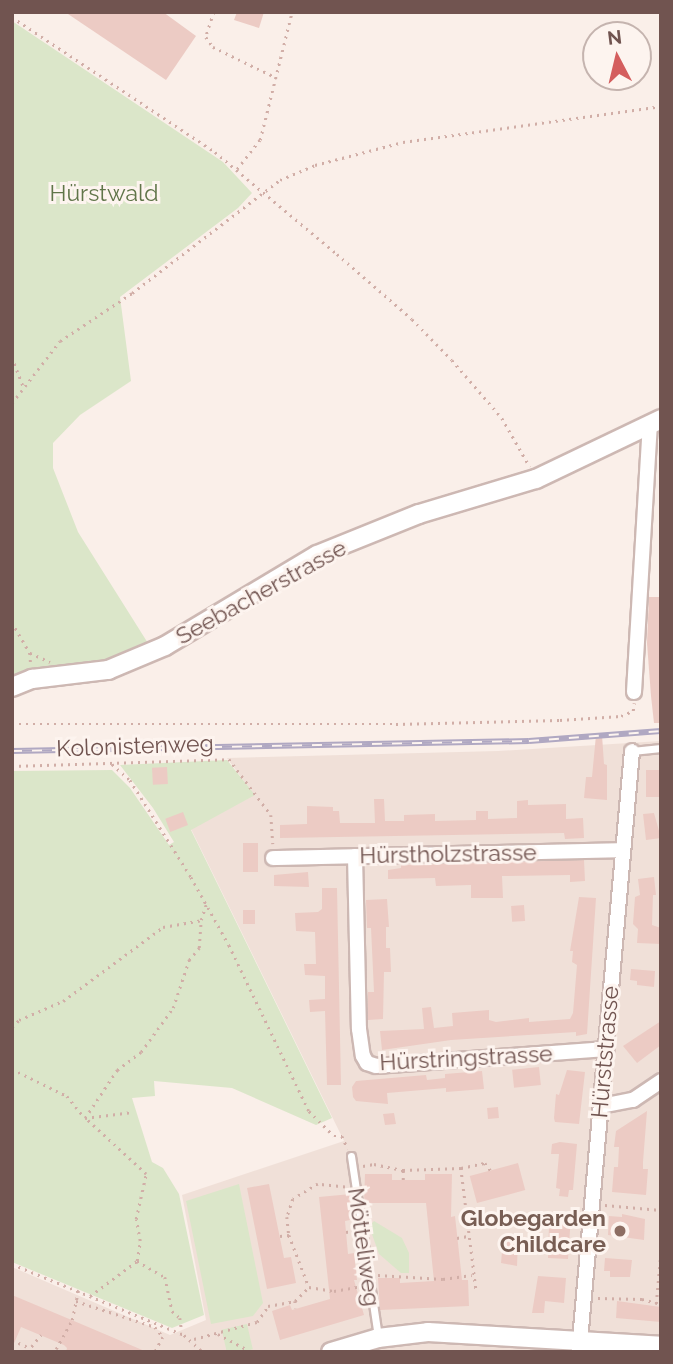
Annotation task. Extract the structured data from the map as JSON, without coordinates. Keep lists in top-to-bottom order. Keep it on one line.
{"streets":{"street":["Seebacherstrasse","Hürstholzstrasse","Hürststrasse","Hürstringstrasse"],"lane":["Mötteliweg"],"path":["Kolonistenweg"]},"crossings":[["Kolonistenweg","Hürstholzstrasse"],["Hürstholzstrasse","Hürststrasse"],["Hürstholzstrasse","Hürstringstrasse"],["Hürststrasse","Hürstringstrasse"]],"parks":["Hürstwald"],"places":["Globegarden Childcare"],"north":"top"}
